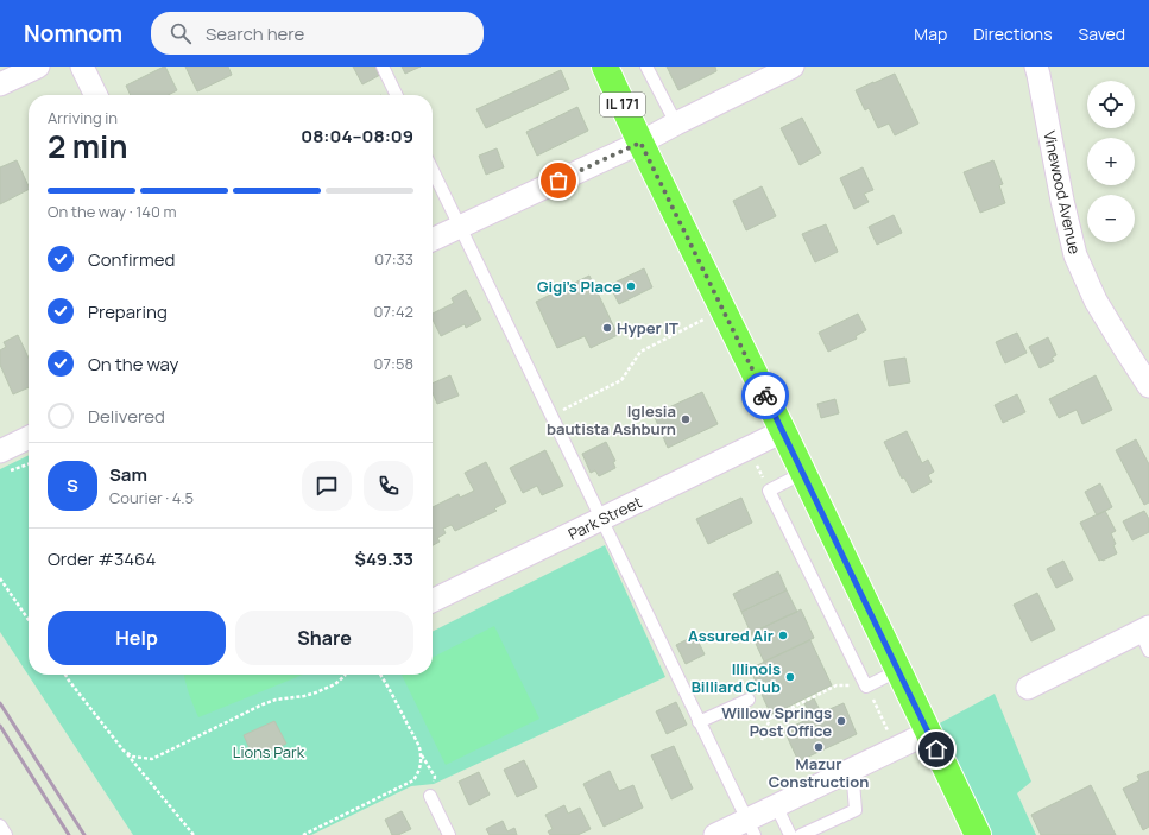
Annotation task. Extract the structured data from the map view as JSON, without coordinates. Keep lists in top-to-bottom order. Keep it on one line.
{"streets":{"main road":["IL 171"],"street":["Vinewood Avenue","Park Street"]},"crossings":[["IL 171","Park Street"]],"parks":["Lions Park"],"places":["Gigi's Place","Hyper IT","Iglesia bautista Ashburn","Assured Air","Illinois Billiard Club","Willow Springs Post Office","Mazur Construction"],"page":{"header":"Nomnom","search":"Search here","nav":["Map","Directions","Saved"],"map_buttons":["+","−"],"heading":["2 min","Arriving in","08:04–08:09"],"panel":["Sam","Courier · 4.5","Order #3464","$49.33"],"bar":"On the way · 140 m","list":[["Confirmed","07:33"],["Preparing","07:42"],["On the way","07:58"],"Delivered"],"round":"S","buttons":["Help","Share"]}}
